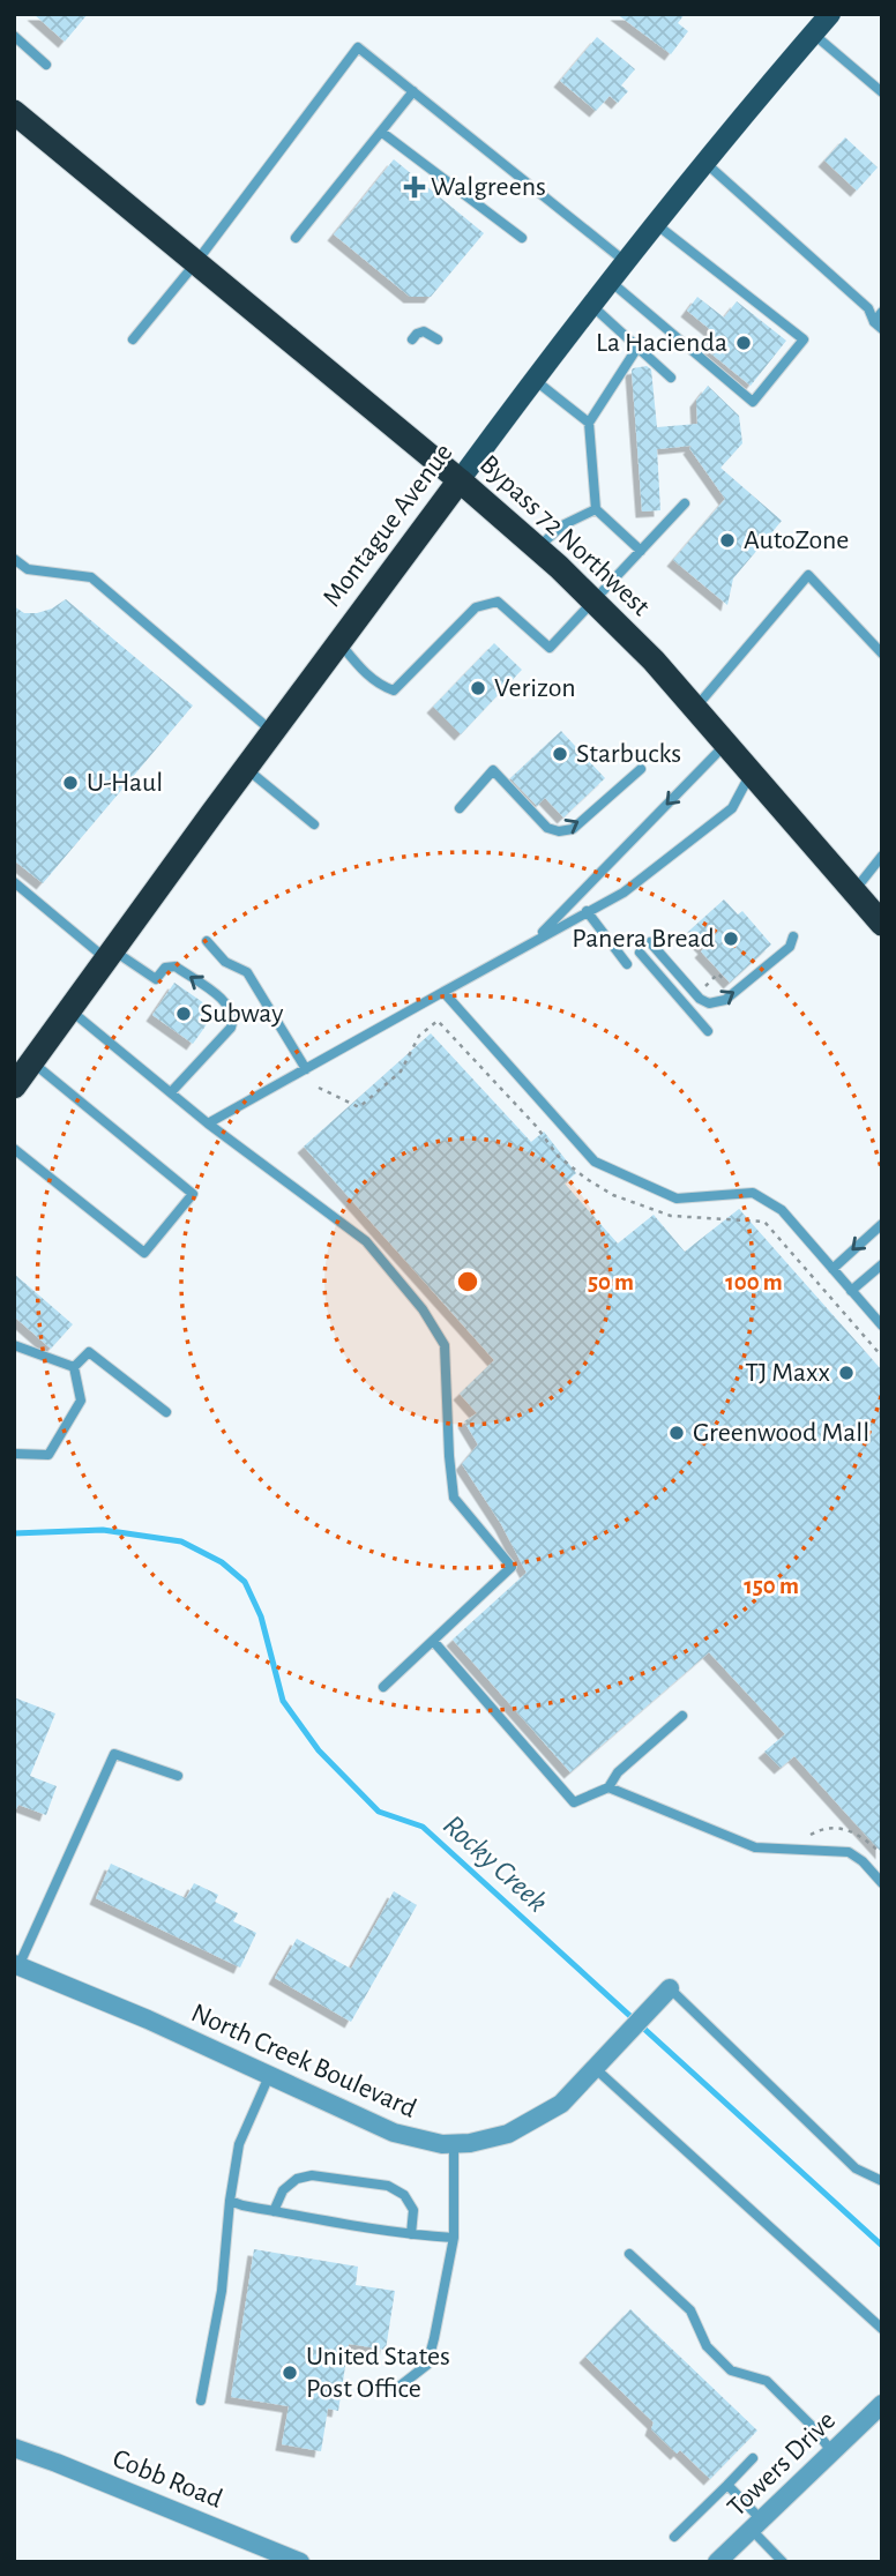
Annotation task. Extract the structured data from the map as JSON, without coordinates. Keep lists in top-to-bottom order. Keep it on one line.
{"streets":{"highway":["Montague Avenue","Bypass 72 Northwest"],"street":["North Creek Boulevard","Towers Drive","Cobb Road"]},"crossings":[["Montague Avenue","Bypass 72 Northwest"]],"water":["Rocky Creek"],"places":{"health":["Walgreens"],"other":["La Hacienda","AutoZone","Verizon","Starbucks","U-Haul","Panera Bread","Subway","TJ Maxx","Greenwood Mall","United States Post Office"]},"rings":["50 m","100 m","150 m"]}
